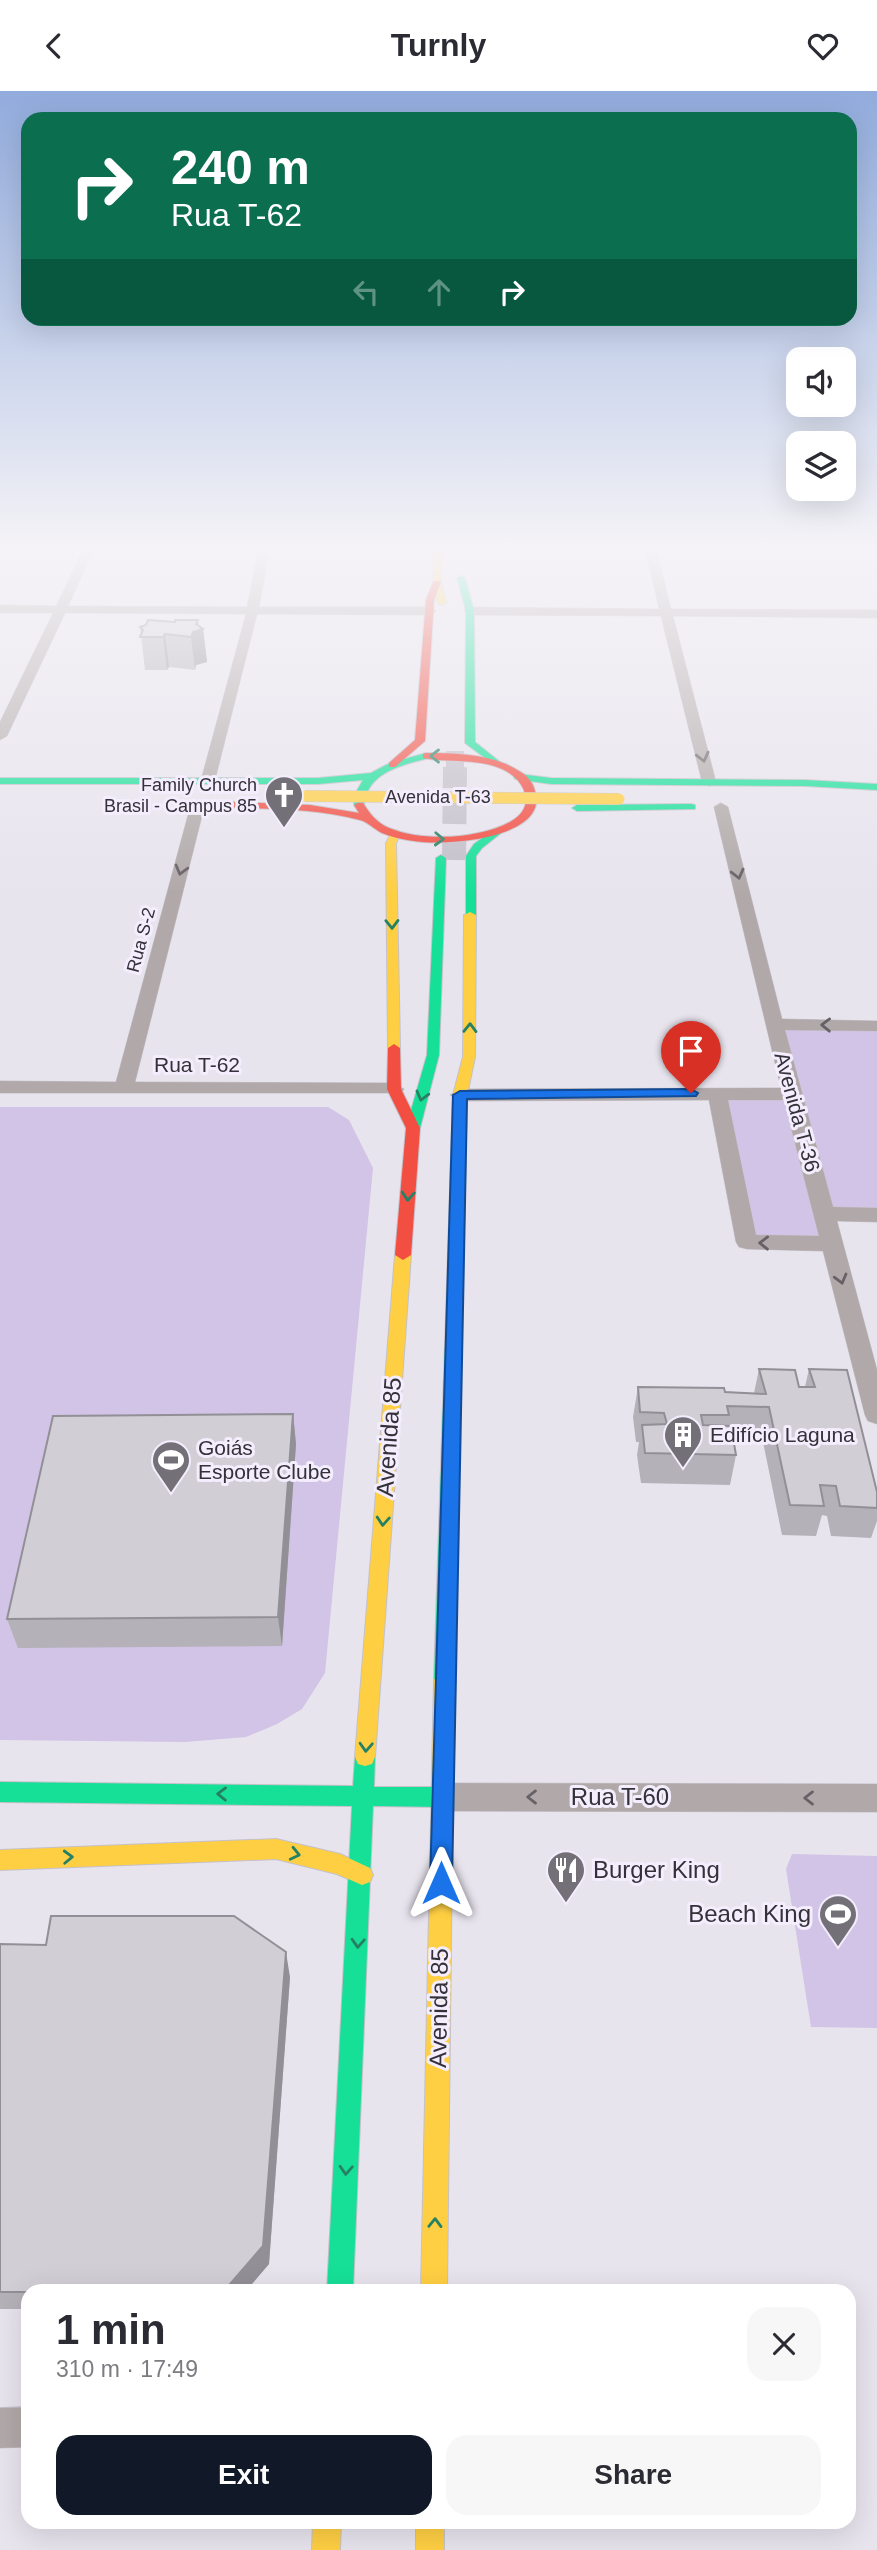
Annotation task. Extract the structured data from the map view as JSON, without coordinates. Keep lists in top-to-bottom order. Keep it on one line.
{"streets":{"main road":["Avenida T-63","Avenida 85","Rua T-60"],"street":["Rua S-2","Rua T-62","Avenida T-36"]},"crossings":[["Avenida T-63","Rua S-2"],["Avenida T-63","Avenida T-36"],["Rua S-2","Rua T-62"],["Avenida 85","Rua T-60"]],"one_way":["Rua S-2","Avenida T-36"],"places":{"church":["Family Church Brasil - Campus 85"],"building":["Edifício Laguna"],"sports":["Goiás Esporte Clube","Beach King"],"restaurant":["Burger King"]},"page":{"header":"Turnly","turn":["240 m","Rua T-62"],"heading":["1 min","310 m · 17:49"],"buttons":["Exit","Share"]}}
